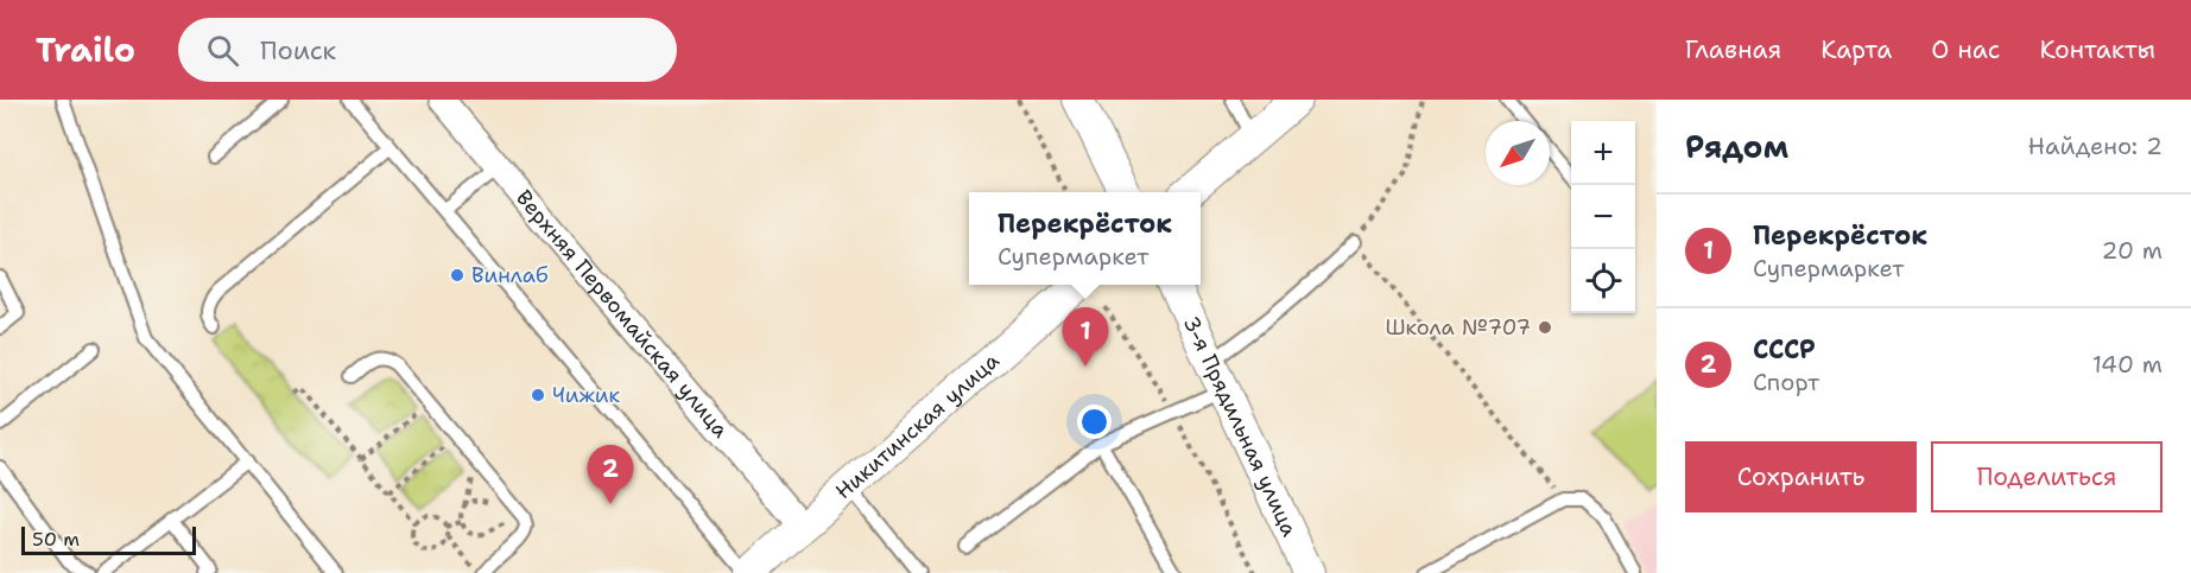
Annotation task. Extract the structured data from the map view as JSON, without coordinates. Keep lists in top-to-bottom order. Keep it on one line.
{"streets":{"street":["Верхняя Первомайская улица","Никитинская улица","3-я Прядильная улица"]},"crossings":[["Верхняя Первомайская улица","Никитинская улица"]],"places":["Винлаб","Школа №707","Чижик"],"scale_bar":"50 m","north":"bottom left","page":{"header":"Trailo","search":"Поиск","nav":["Главная","Карта","О нас","Контакты"],"heading":["Рядом","Найдено: 2"],"map_buttons":["+","−"],"popup":["Перекрёсток","Супермаркет"],"list":[{"mark":"1","name":"Перекрёсток","note":"Супермаркет","value":"20 m"},{"mark":"2","name":"СССР","note":"Спорт","value":"140 m"}],"pins":["1","2"],"buttons":["Сохранить","Поделиться"],"scale":"50 m"}}
